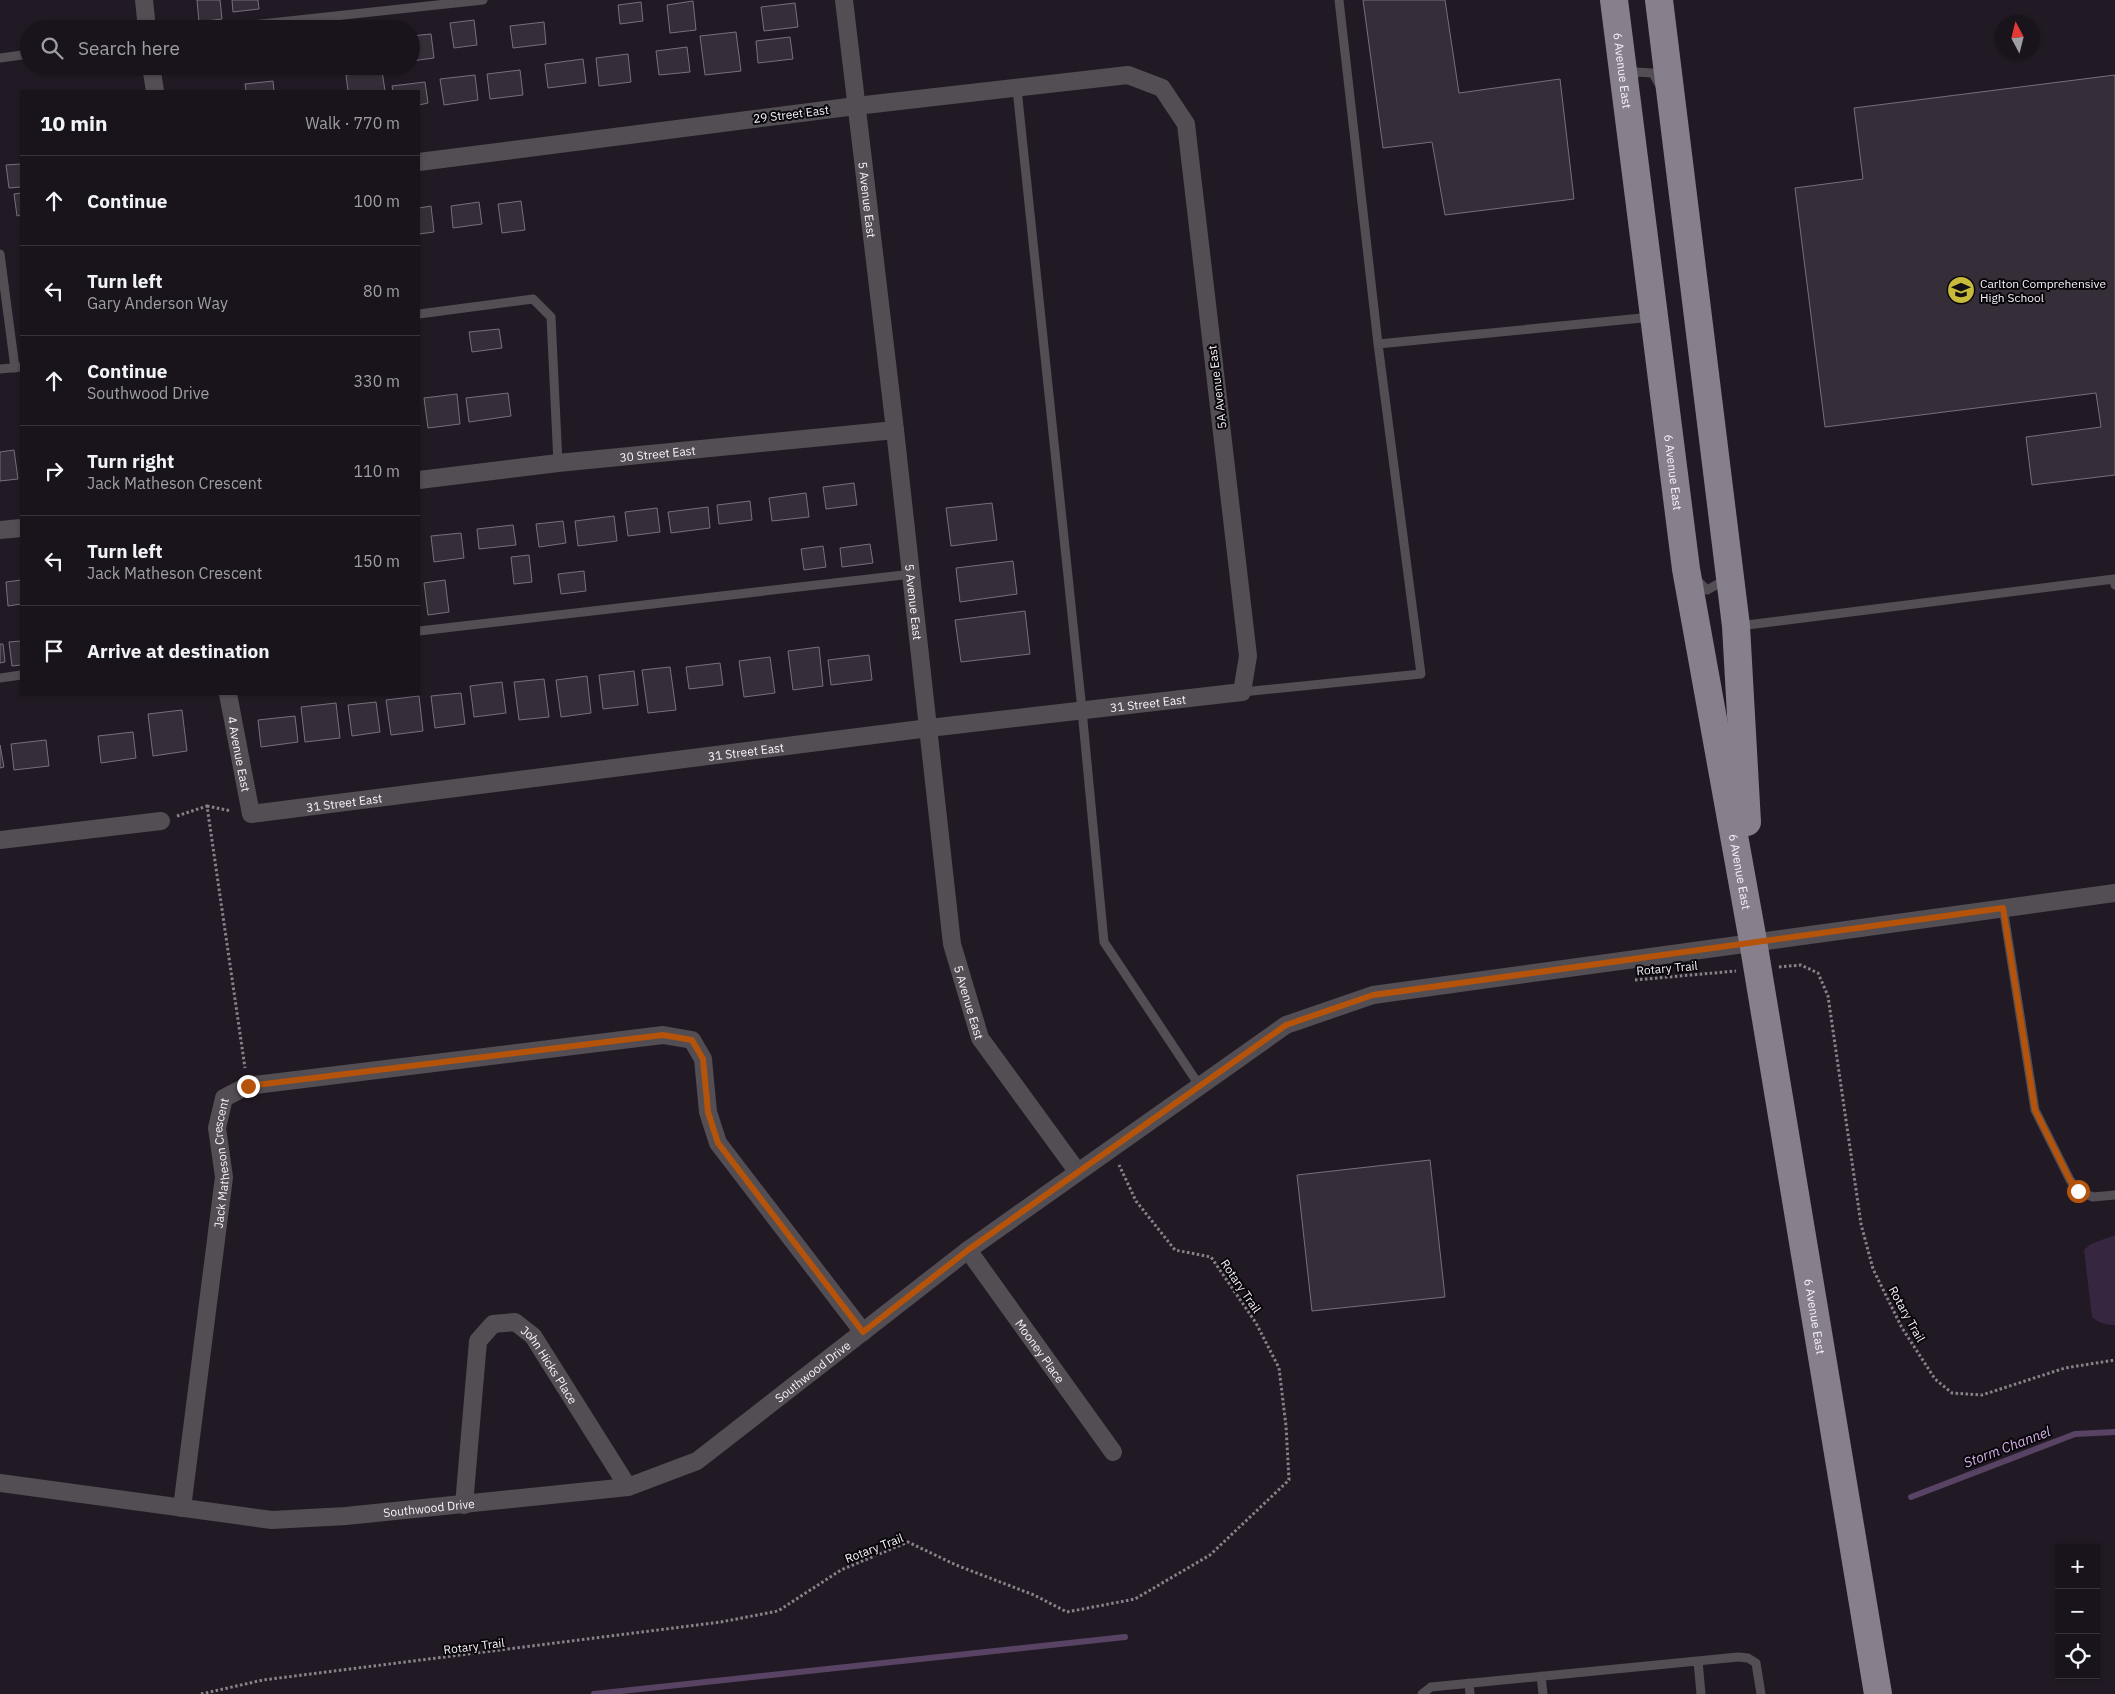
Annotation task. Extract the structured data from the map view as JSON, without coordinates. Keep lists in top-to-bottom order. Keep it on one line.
{"streets":{"main road":["6 Avenue East"],"street":["29 Street East","5 Avenue East","5A Avenue East","30 Street East","31 Street East","4 Avenue East","Jack Matheson Crescent","Mooney Place","John Hicks Place","Southwood Drive"],"path":["Rotary Trail"]},"crossings":[["6 Avenue East","Southwood Drive"],["29 Street East","5 Avenue East"],["29 Street East","5A Avenue East"],["5 Avenue East","30 Street East"],["5 Avenue East","31 Street East"],["5 Avenue East","Southwood Drive"],["5A Avenue East","31 Street East"],["31 Street East","4 Avenue East"],["Jack Matheson Crescent","Southwood Drive"],["Mooney Place","Southwood Drive"],["John Hicks Place","Southwood Drive"]],"water":["Storm Channel"],"places":{"school or university":["Carlton Comprehensive High School"]},"north":"top","page":{"search":"Search here","heading":["10 min","Walk · 770 m"],"list":[["Continue","100 m"],["Turn left","Gary Anderson Way","80 m"],["Continue","Southwood Drive","330 m"],["Turn right","Jack Matheson Crescent","110 m"],["Turn left","Jack Matheson Crescent","150 m"],"Arrive at destination"],"map_buttons":["+","−"]}}
